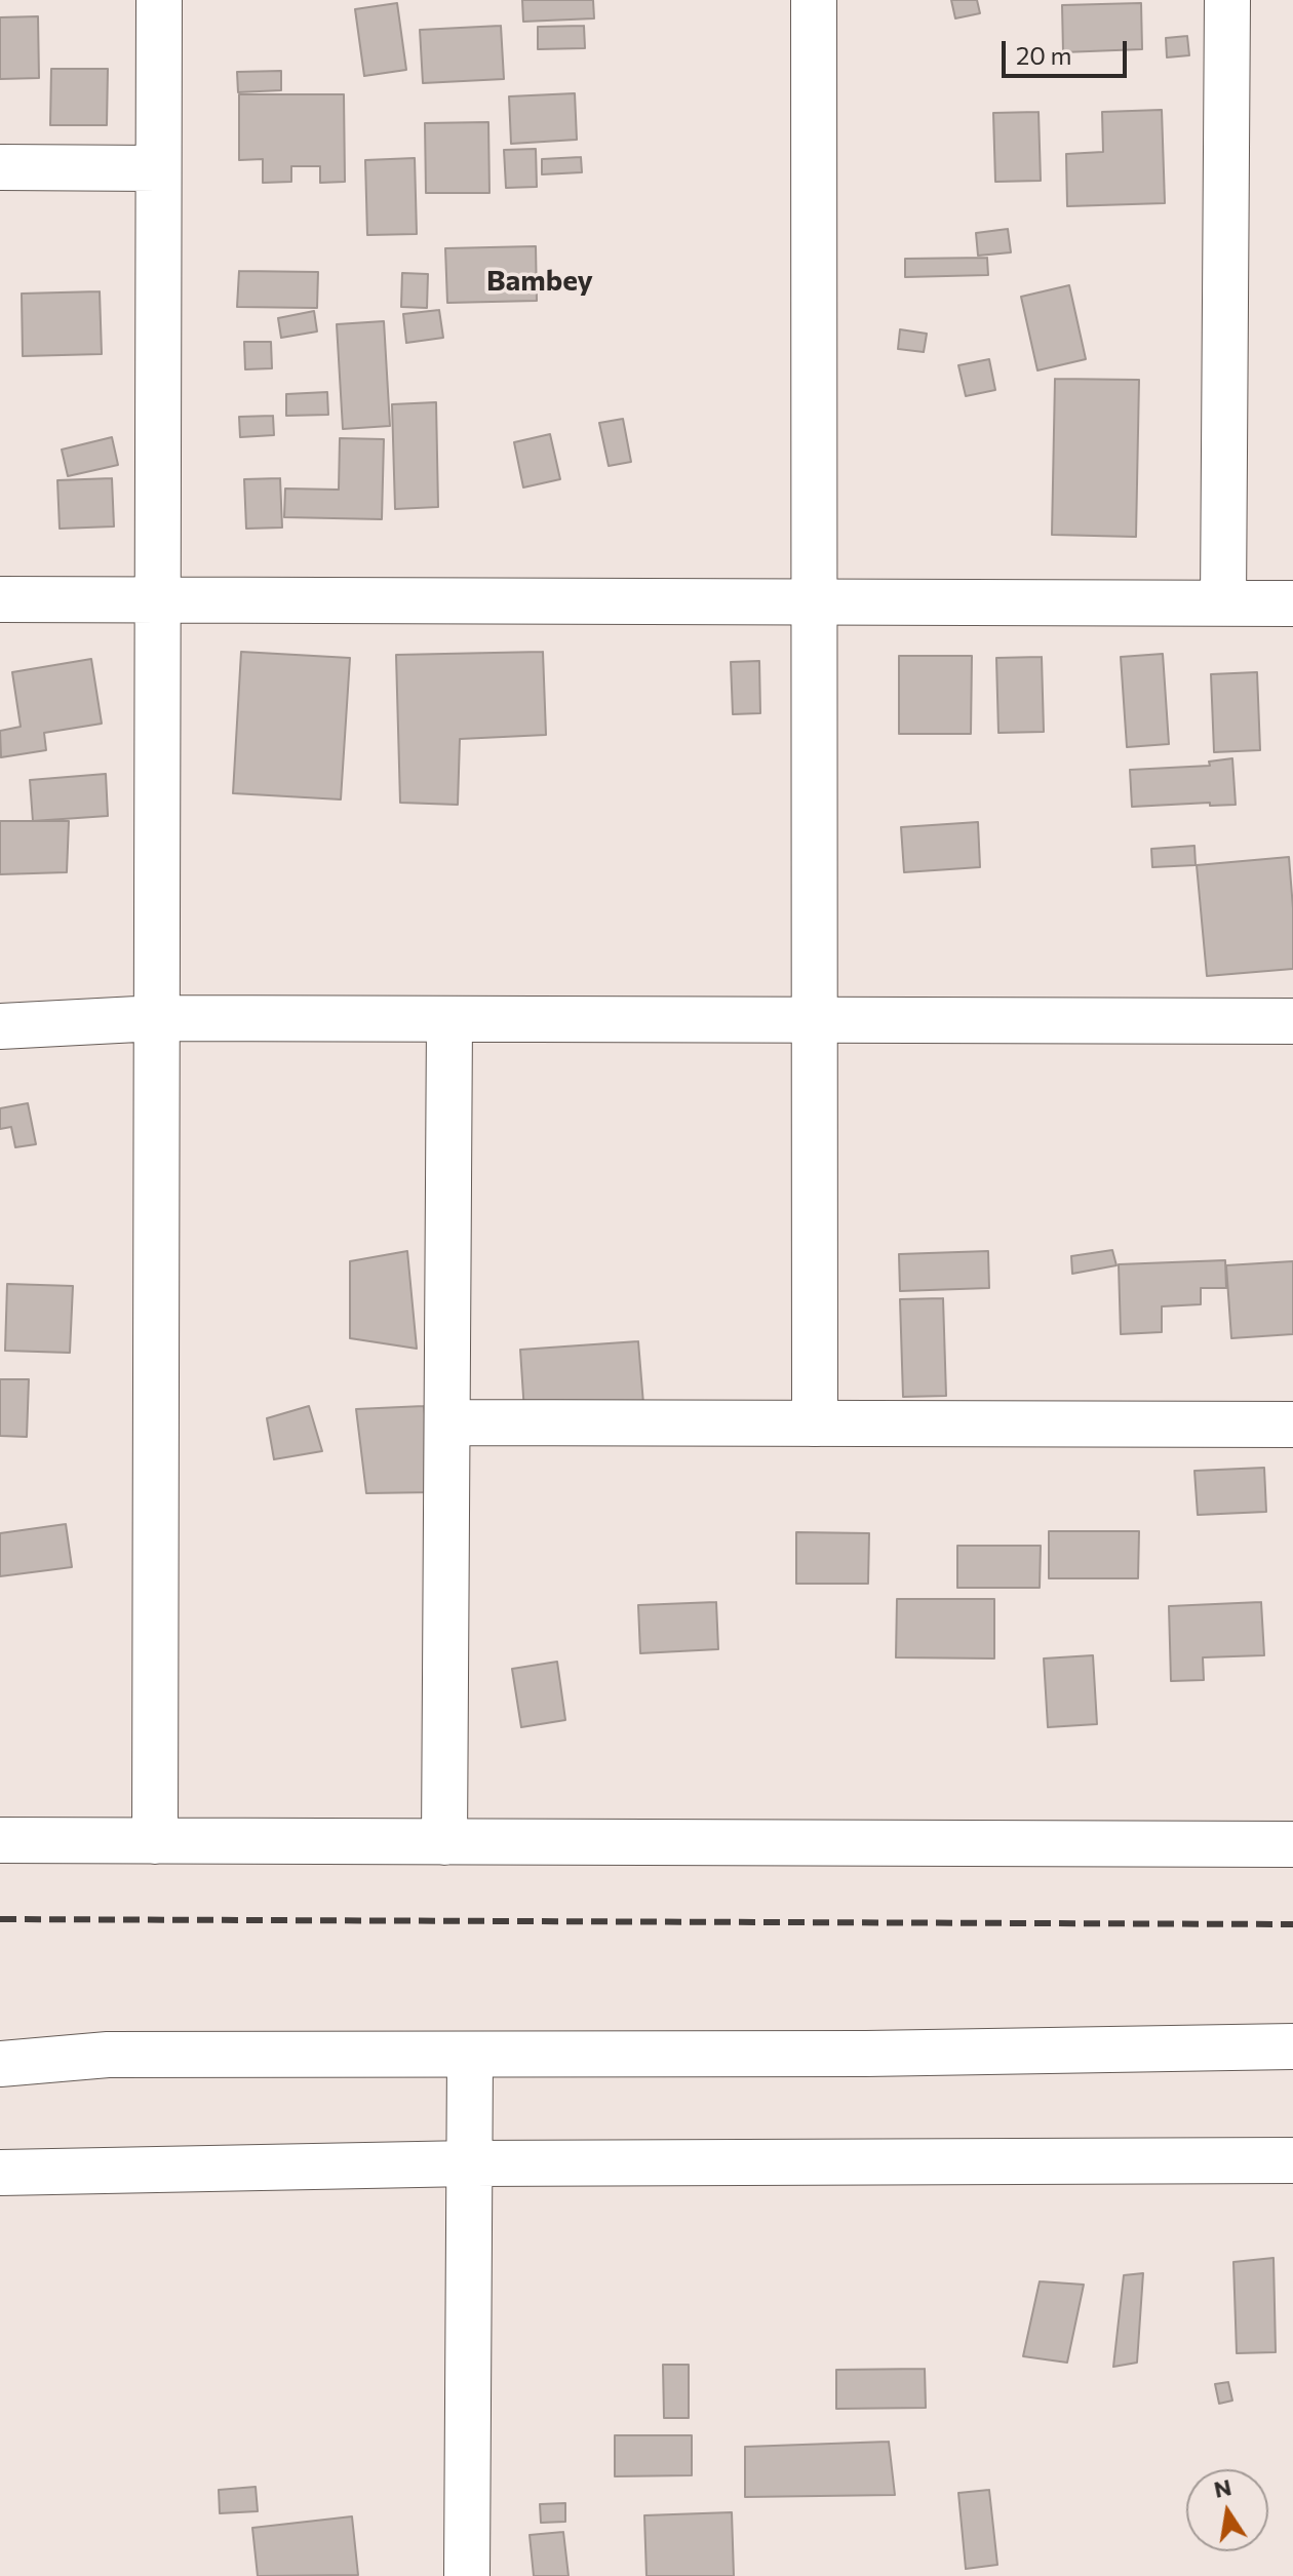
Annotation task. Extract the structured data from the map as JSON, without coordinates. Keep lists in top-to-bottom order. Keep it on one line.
{"districts":["Bambey"],"scale_bar":"20 m","north":"top"}
